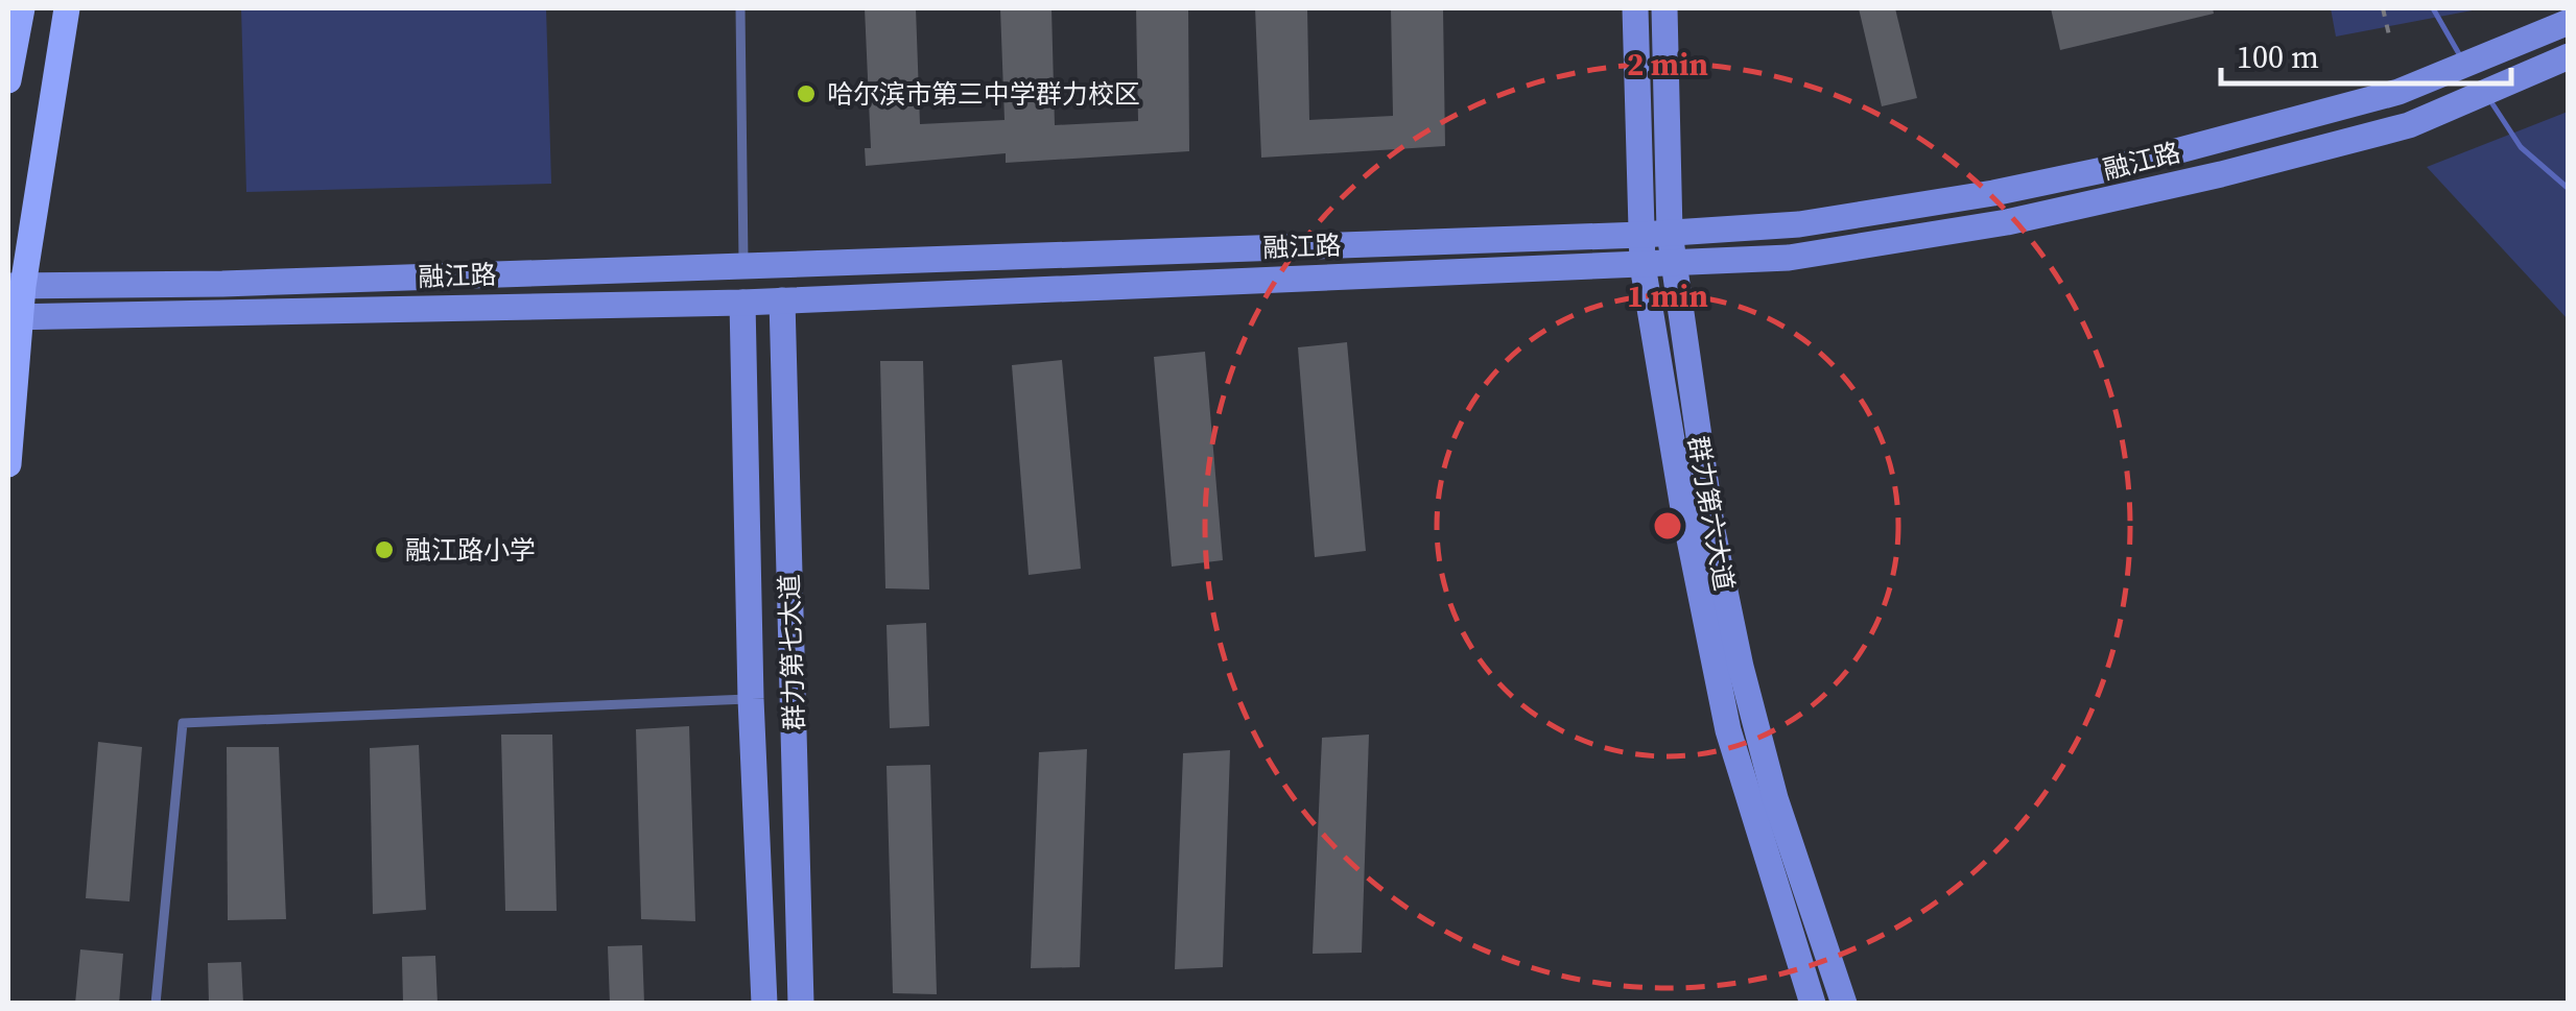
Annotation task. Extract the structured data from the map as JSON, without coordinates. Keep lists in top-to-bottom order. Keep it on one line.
{"streets":{"main road":["融江路","群力第六大道","群力第七大道"]},"crossings":[["融江路","群力第六大道"],["融江路","群力第七大道"]],"places":["哈尔滨市第三中学群力校区","融江路小学"],"scale_bar":"100 m","rings":["2 min","1 min"]}
